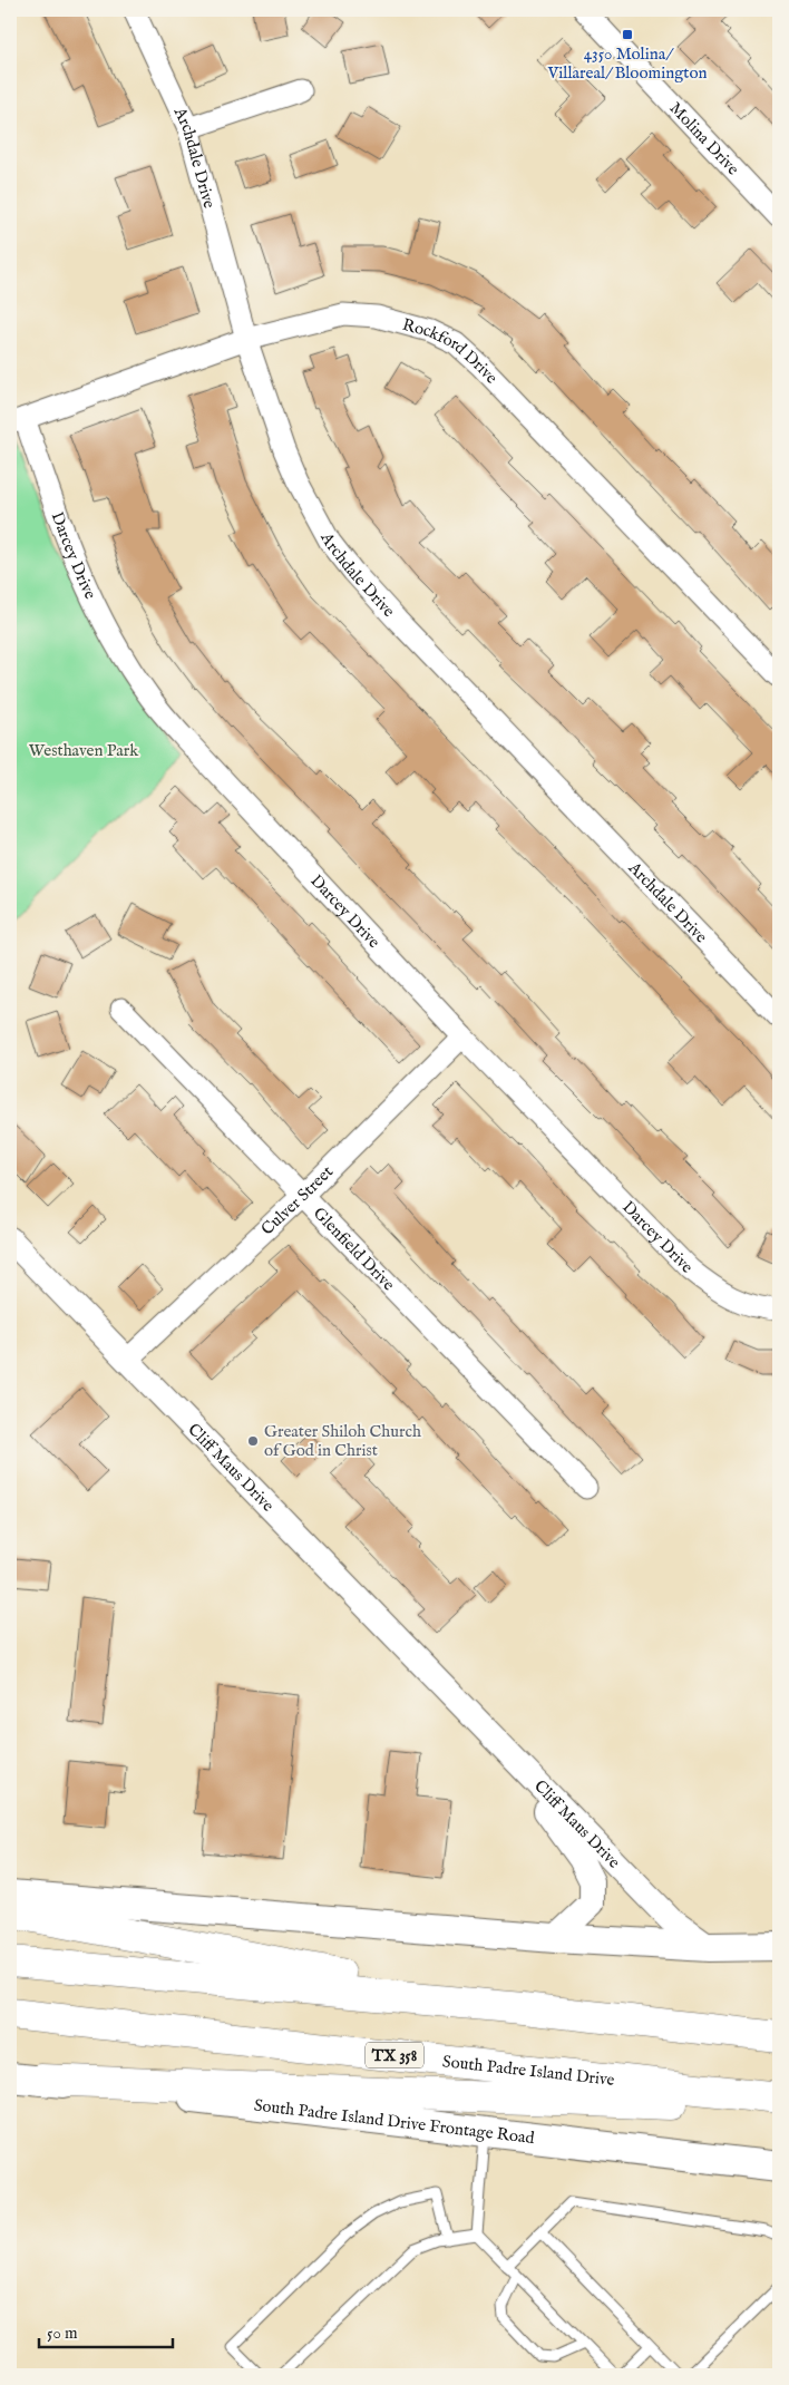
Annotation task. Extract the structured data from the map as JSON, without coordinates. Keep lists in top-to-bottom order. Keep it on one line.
{"streets":{"highway":["TX 358","South Padre Island Drive"],"main road":["South Padre Island Drive Frontage Road"],"street":["Molina Drive","Archdale Drive","Rockford Drive","Darcey Drive","Culver Street","Glenfield Drive","Cliff Maus Drive"]},"crossings":[["Archdale Drive","Rockford Drive"],["Rockford Drive","Darcey Drive"],["Darcey Drive","Culver Street"],["Culver Street","Glenfield Drive"],["Culver Street","Cliff Maus Drive"]],"parks":["Westhaven Park"],"places":{"transit":["4350 Molina/ Villareal/ Bloomington"],"other":["Greater Shiloh Church of God in Christ"]},"scale_bar":"50 m"}
